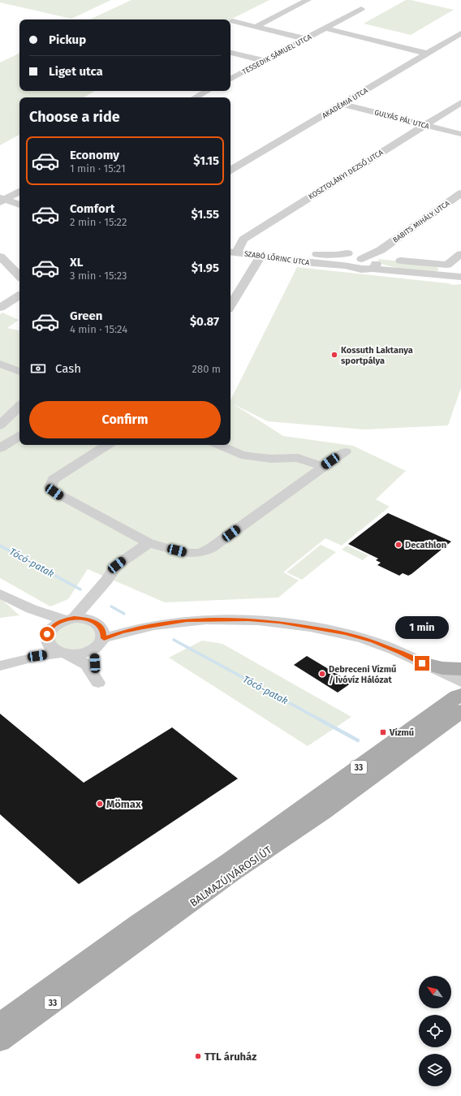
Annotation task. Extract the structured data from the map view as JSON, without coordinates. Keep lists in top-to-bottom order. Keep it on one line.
{"streets":{"main road":["33","BALMAZÚJVÁROSI ÚT"],"street":["TESSEDIK SÁMUEL UTCA","AKADÉMIA UTCA","GULYÁS PÁL UTCA","KOSZTOLÁNYI DEZSŐ UTCA","BABITS MIHÁLY UTCA","SZABÓ LŐRINC UTCA"]},"crossings":[["AKADÉMIA UTCA","GULYÁS PÁL UTCA"],["GULYÁS PÁL UTCA","KOSZTOLÁNYI DEZSŐ UTCA"],["KOSZTOLÁNYI DEZSŐ UTCA","SZABÓ LŐRINC UTCA"],["BABITS MIHÁLY UTCA","SZABÓ LŐRINC UTCA"]],"water":["Tócó-patak"],"places":{"other":["Kossuth Laktanya sportpálya","Decathlon","Debreceni Vízmű / Ivóvíz Hálózat","Mömax","TTL áruház"],"transit":["Vízmű"]},"north":"top left","page":{"banner":["Pickup","Liget utca"],"heading":"Choose a ride","list":[{"name":"Economy","note":"1 min · 15:21","value":"$1.15"},{"name":"Comfort","note":"2 min · 15:22","value":"$1.55"},{"name":"XL","note":"3 min · 15:23","value":"$1.95"},{"name":"Green","note":"4 min · 15:24","value":"$0.87"}],"pay":["Cash","280 m"],"buttons":"Confirm","bubble":"1 min"}}
